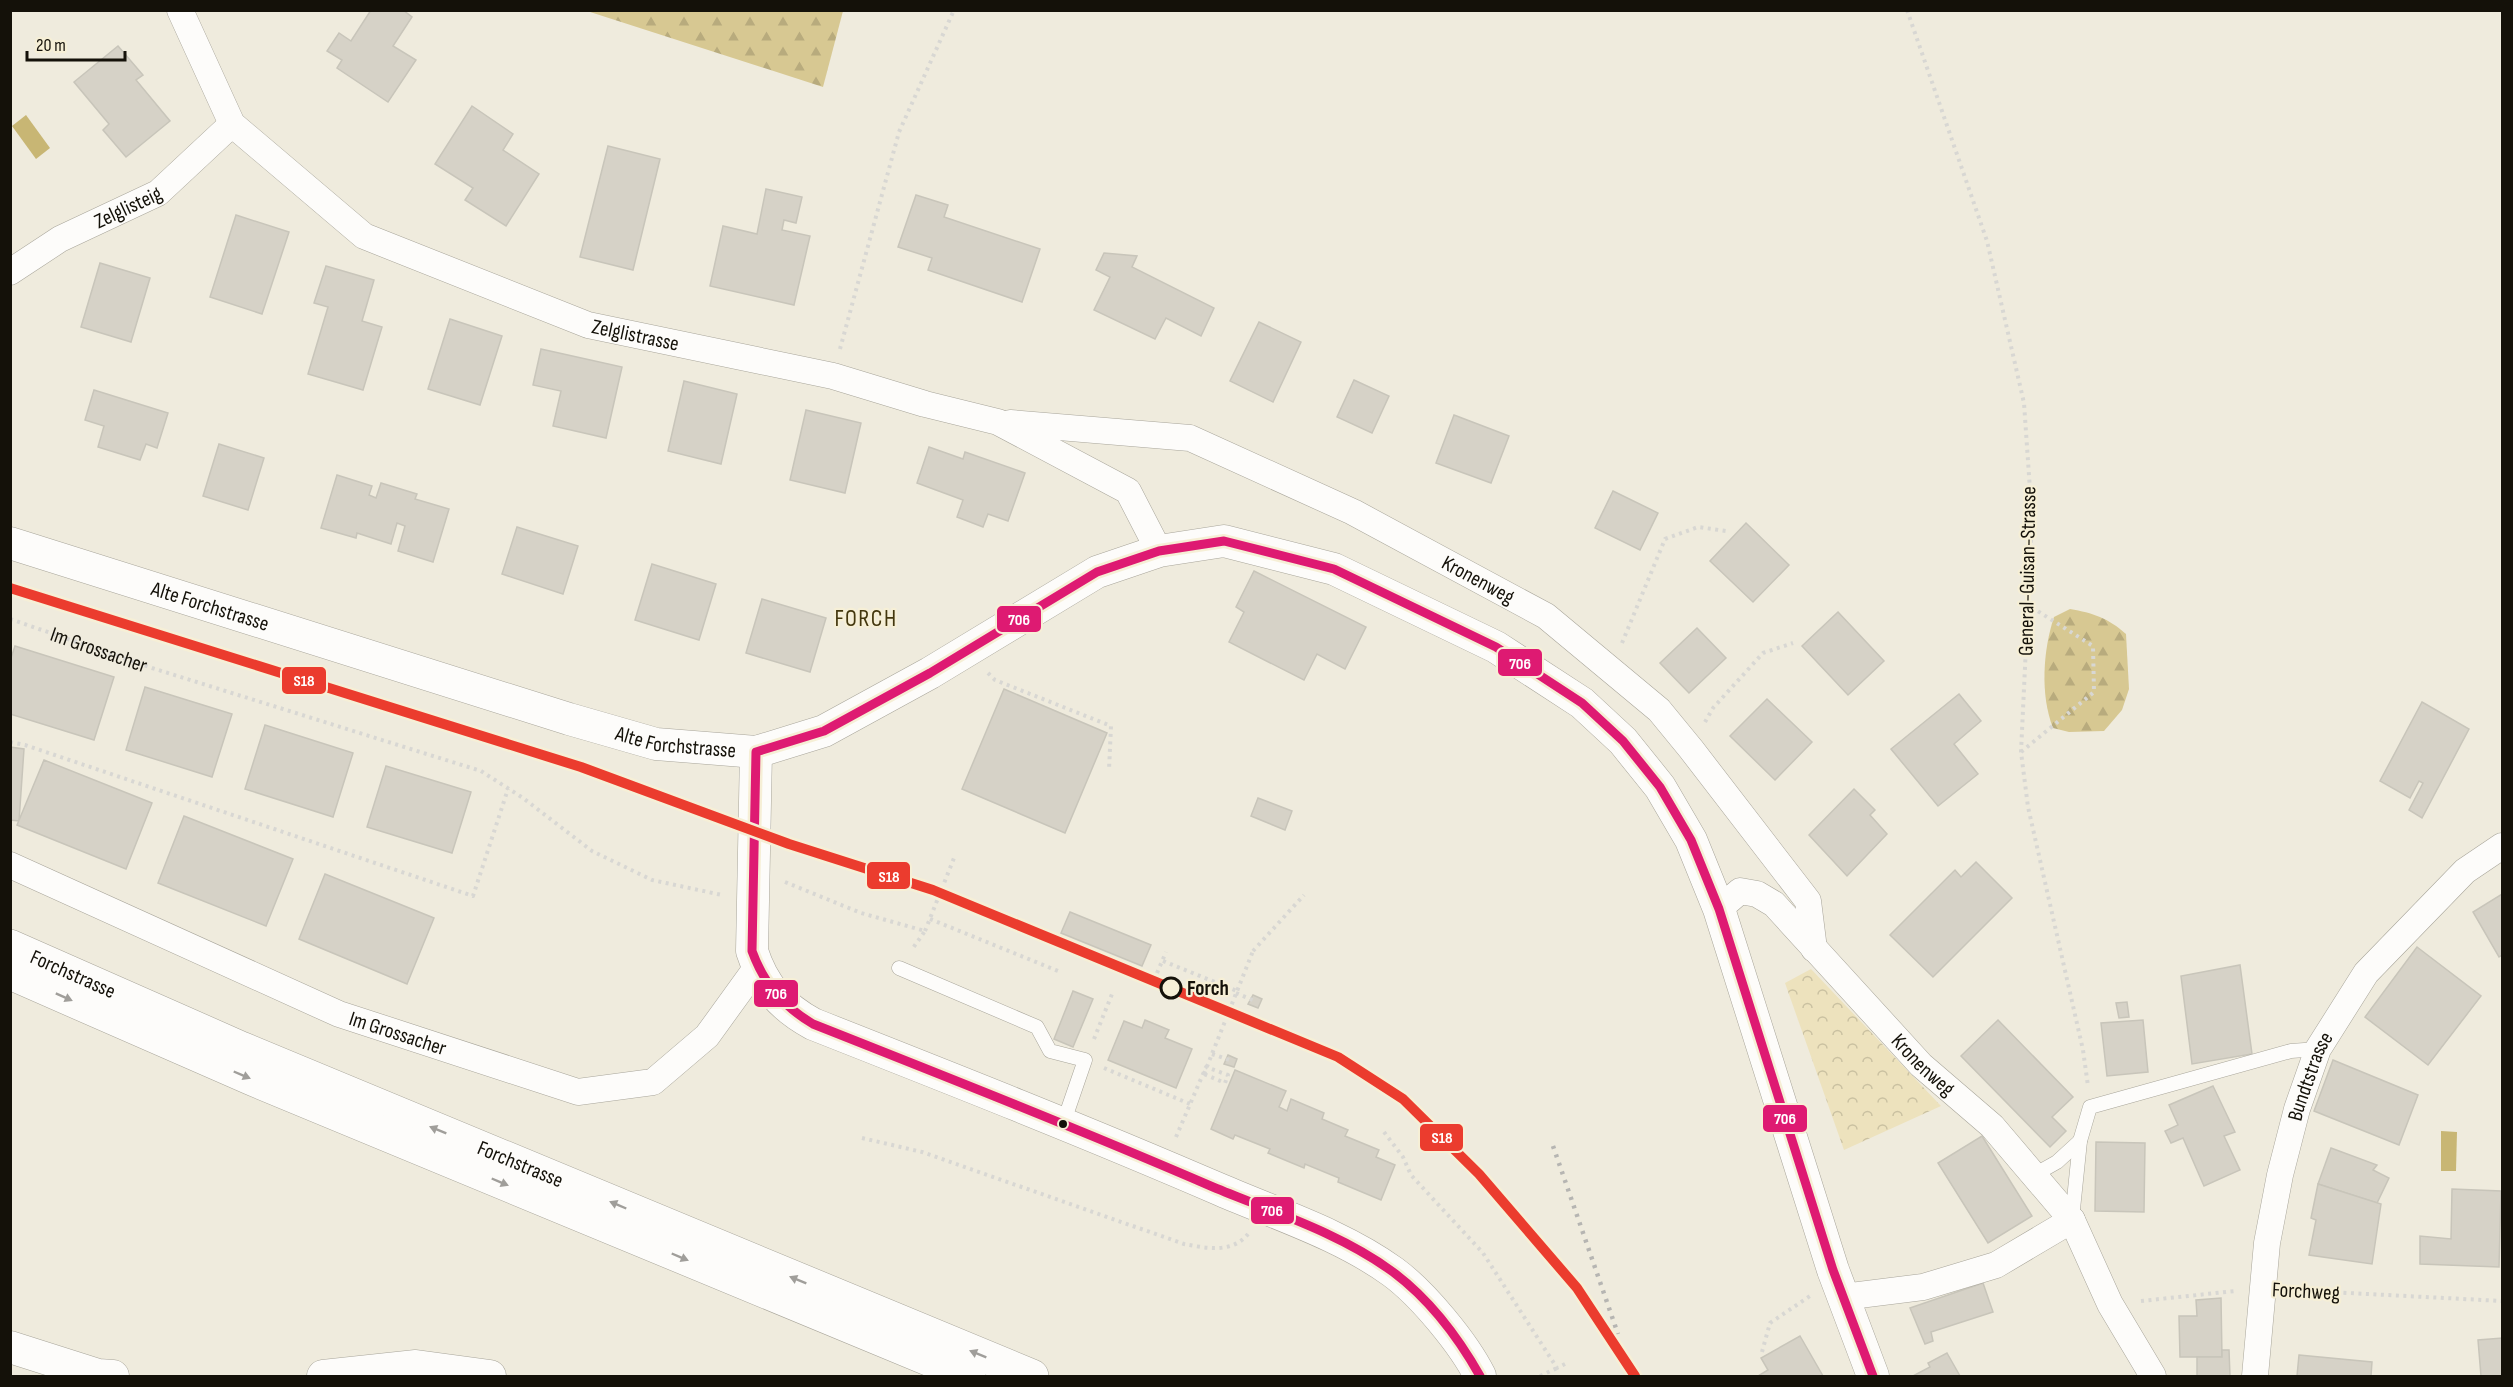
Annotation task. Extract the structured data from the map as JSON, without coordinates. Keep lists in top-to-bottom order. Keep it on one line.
{"streets":{"highway":["Forchstrasse"],"street":["Zelglisteig","Zelglistrasse","Kronenweg","Alte Forchstrasse","Im Grossacher","Bundtstrasse"],"path":["General-Guisan-Strasse","Forchweg"]},"crossings":[["Zelglisteig","Zelglistrasse"],["Zelglistrasse","Kronenweg"],["Zelglistrasse","Alte Forchstrasse"],["Kronenweg","Alte Forchstrasse"],["Bundtstrasse","Forchweg"]],"districts":["FORCH"],"places":["Forch"],"lines":["transit line 706","transit line S18"],"scale_bar":"20 m"}
